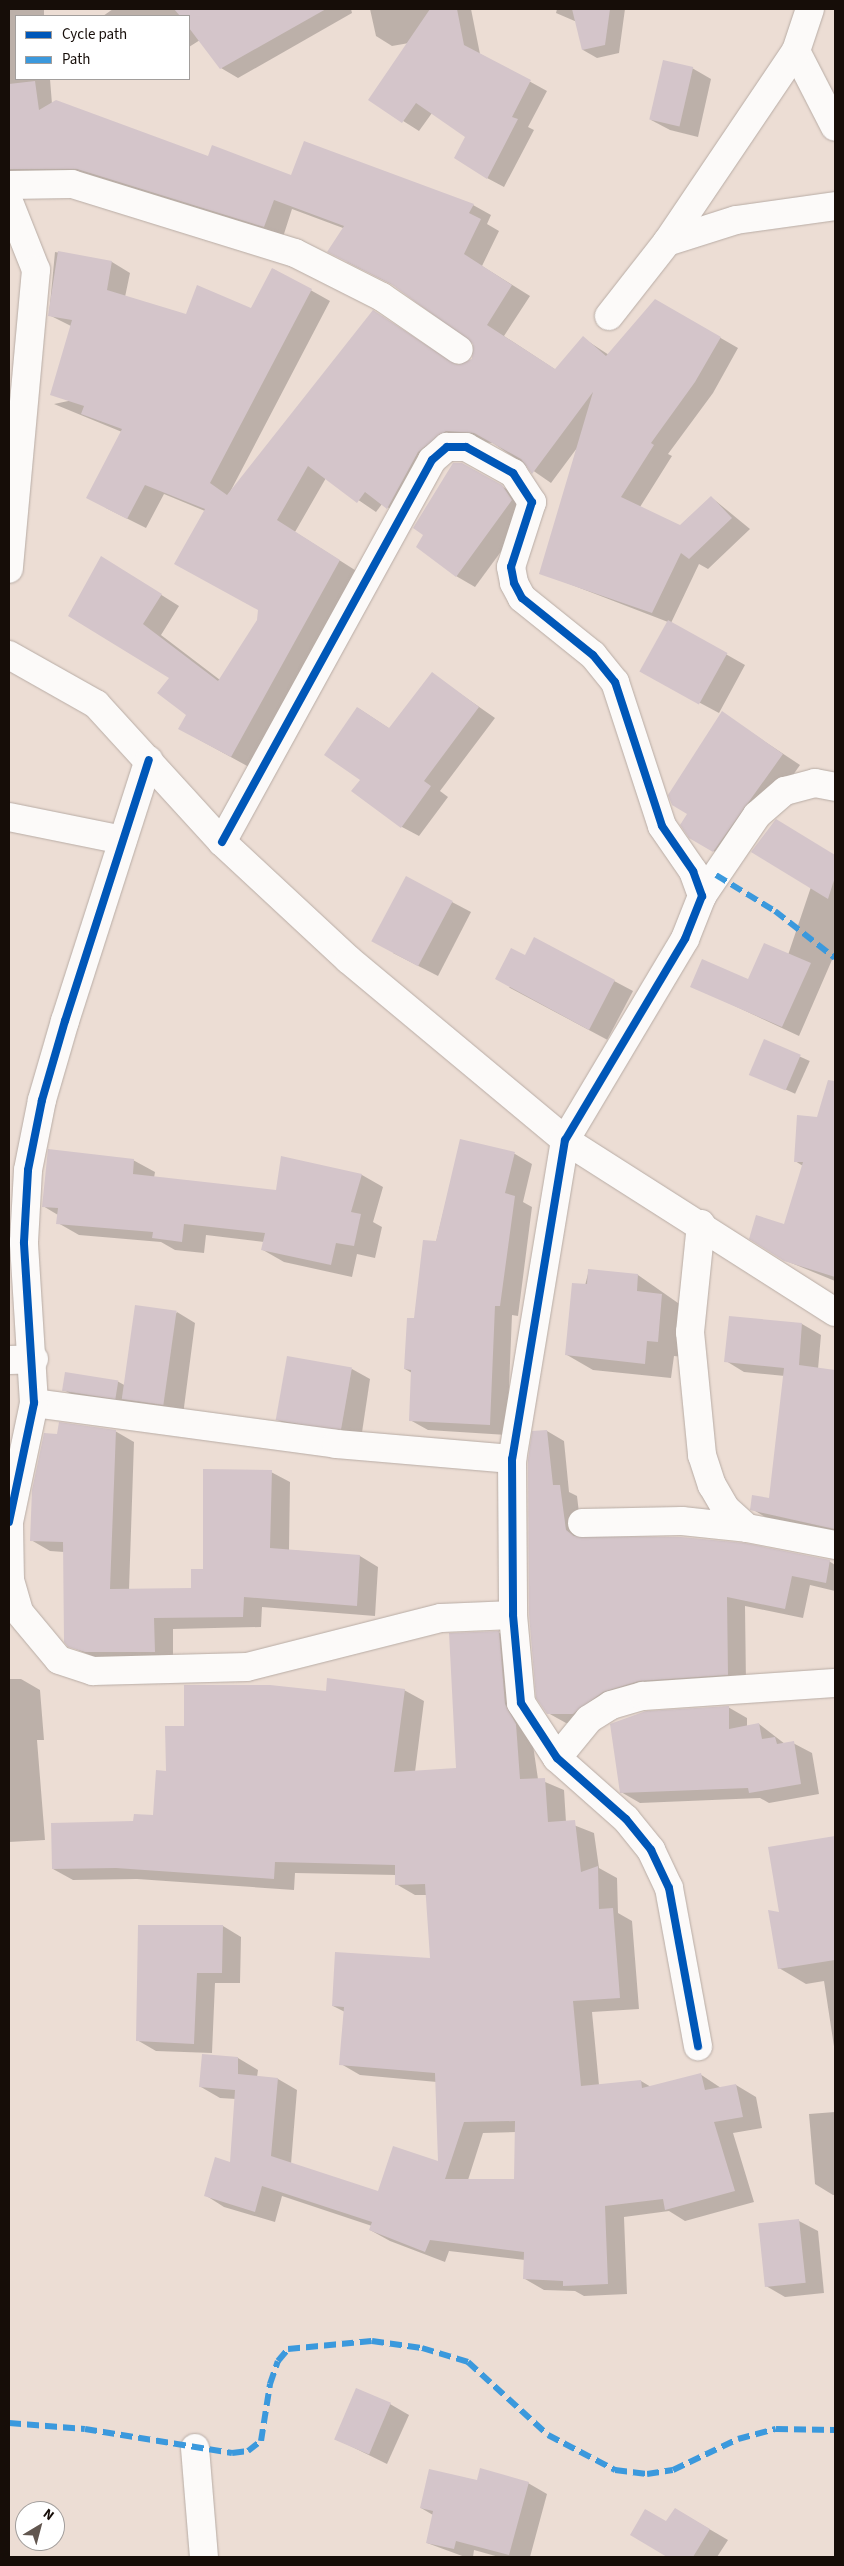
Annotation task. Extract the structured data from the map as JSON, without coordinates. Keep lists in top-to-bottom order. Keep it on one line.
{"legend":["Cycle path","Path"],"north":"top right"}
